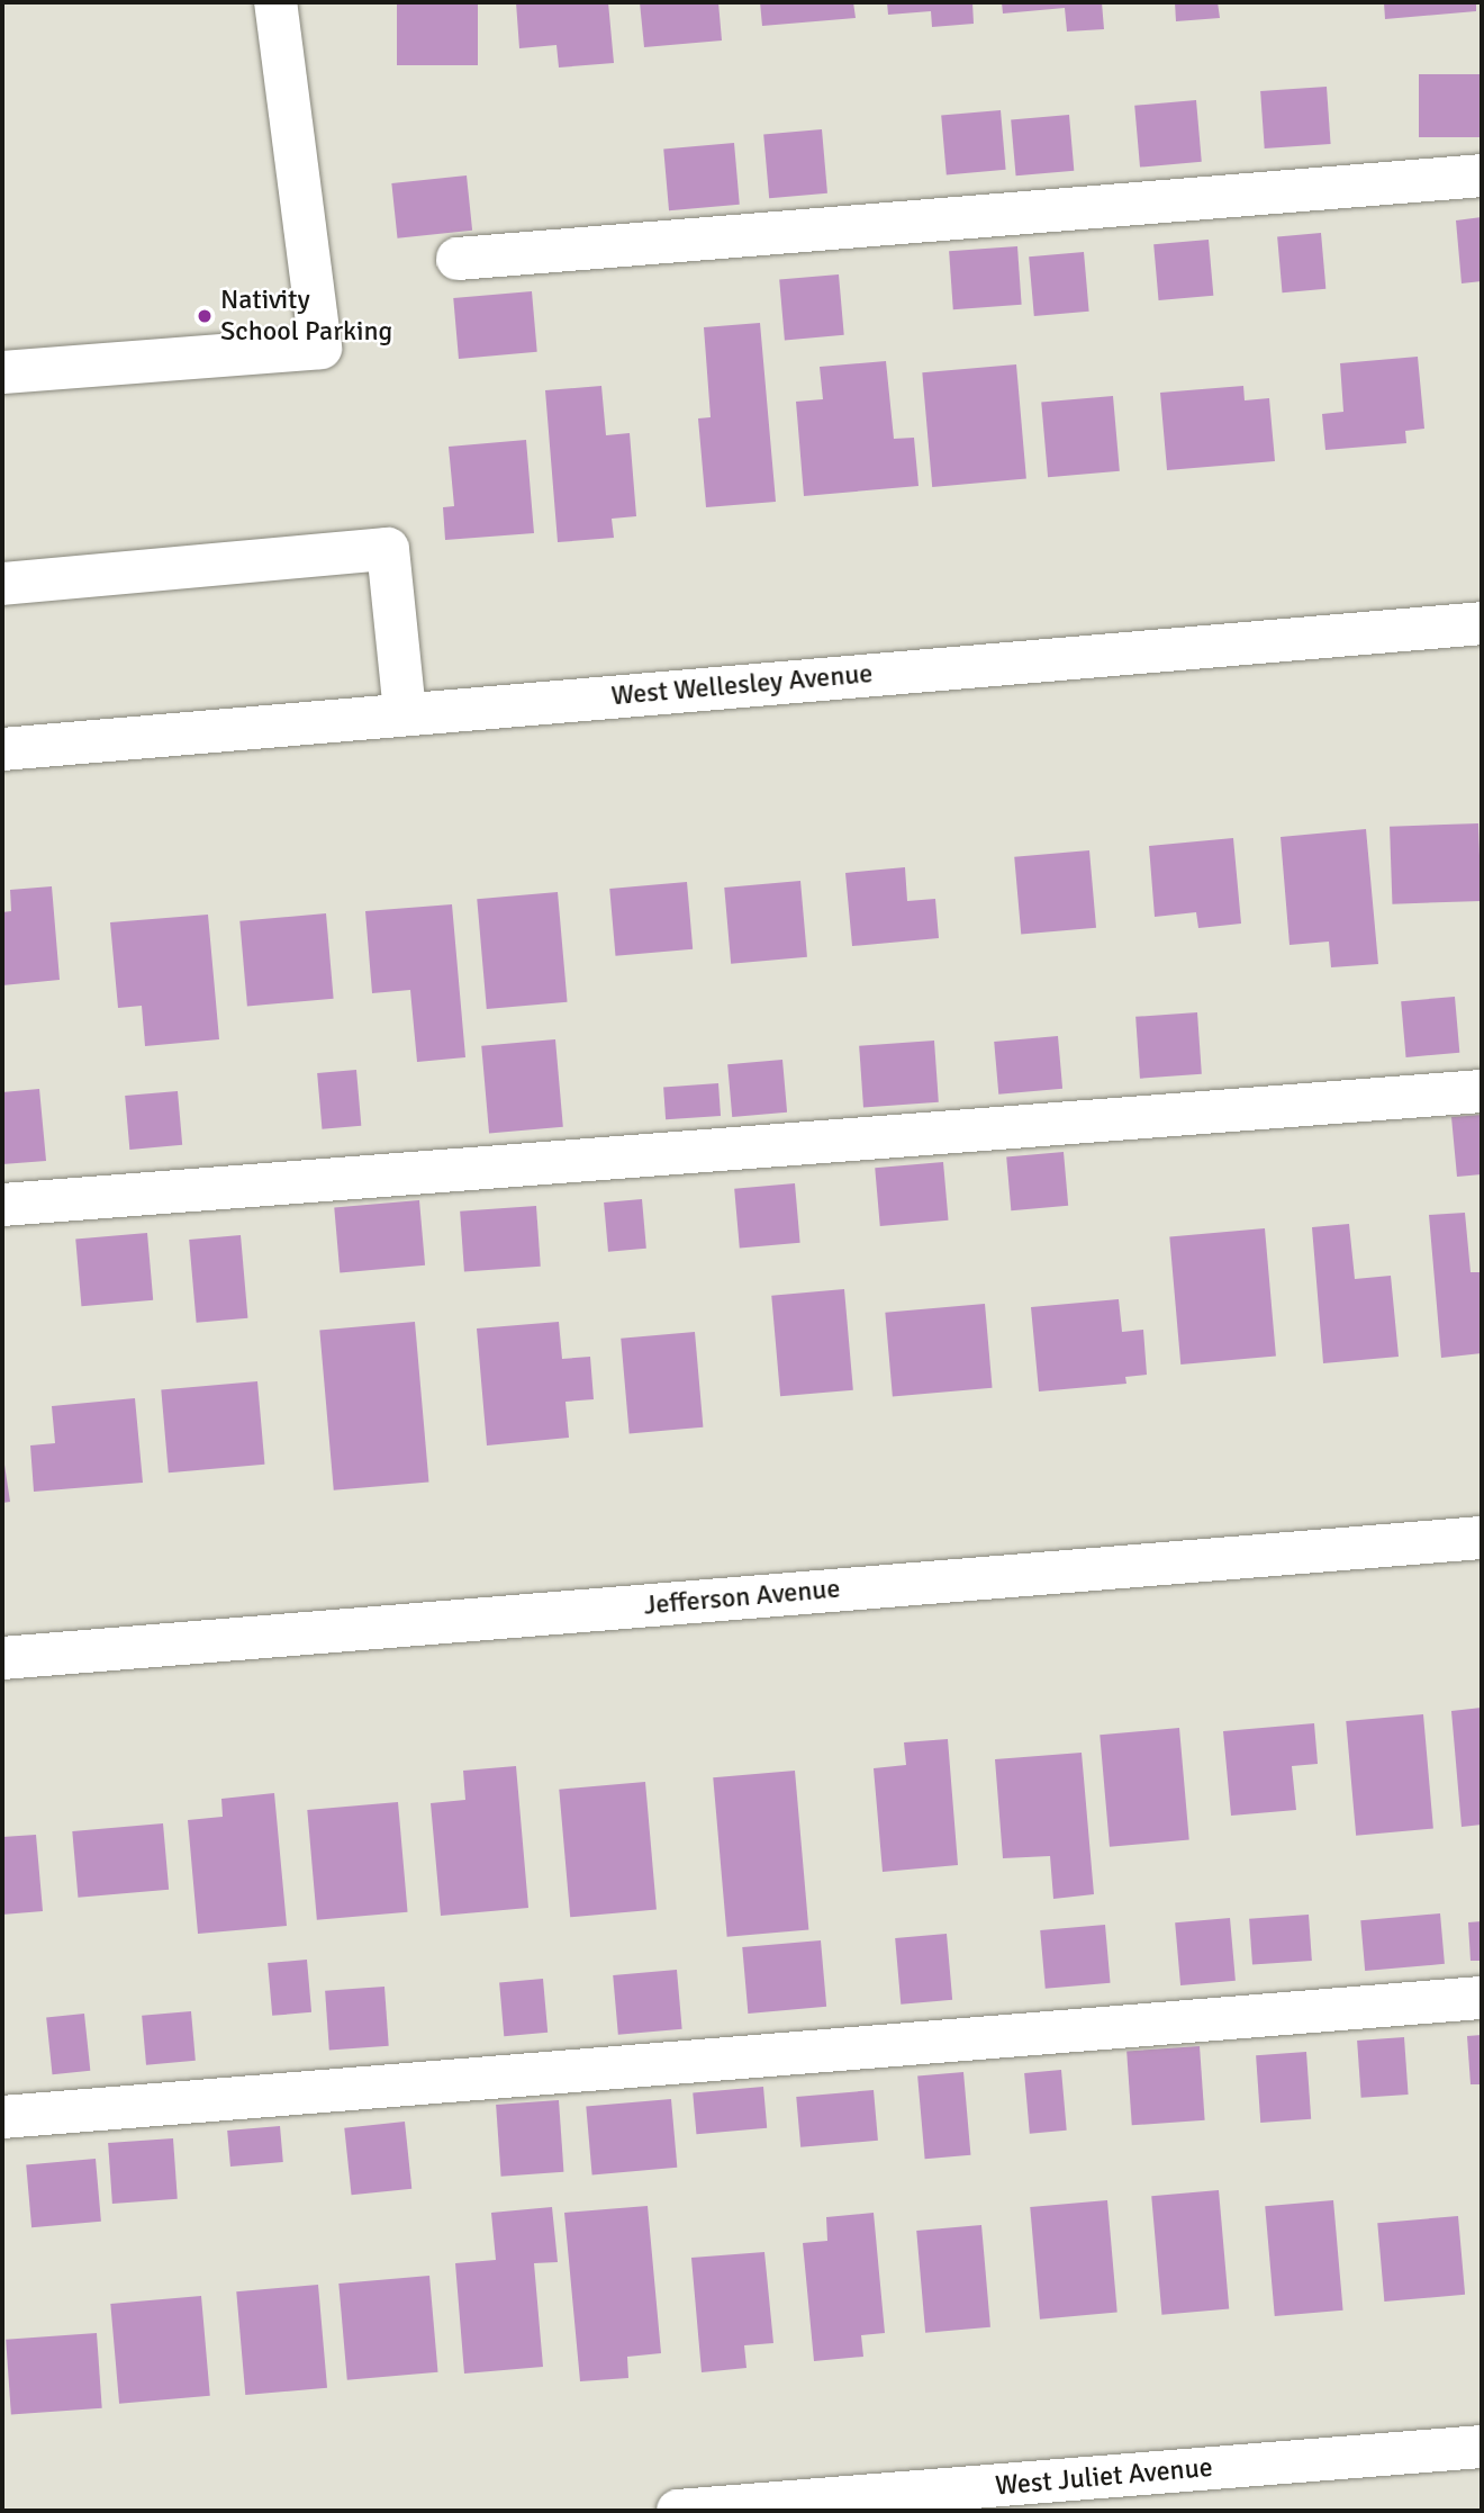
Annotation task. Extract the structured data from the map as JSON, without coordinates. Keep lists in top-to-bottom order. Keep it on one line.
{"streets":{"street":["West Wellesley Avenue","Jefferson Avenue","West Juliet Avenue"]},"places":["Nativity School Parking"]}
